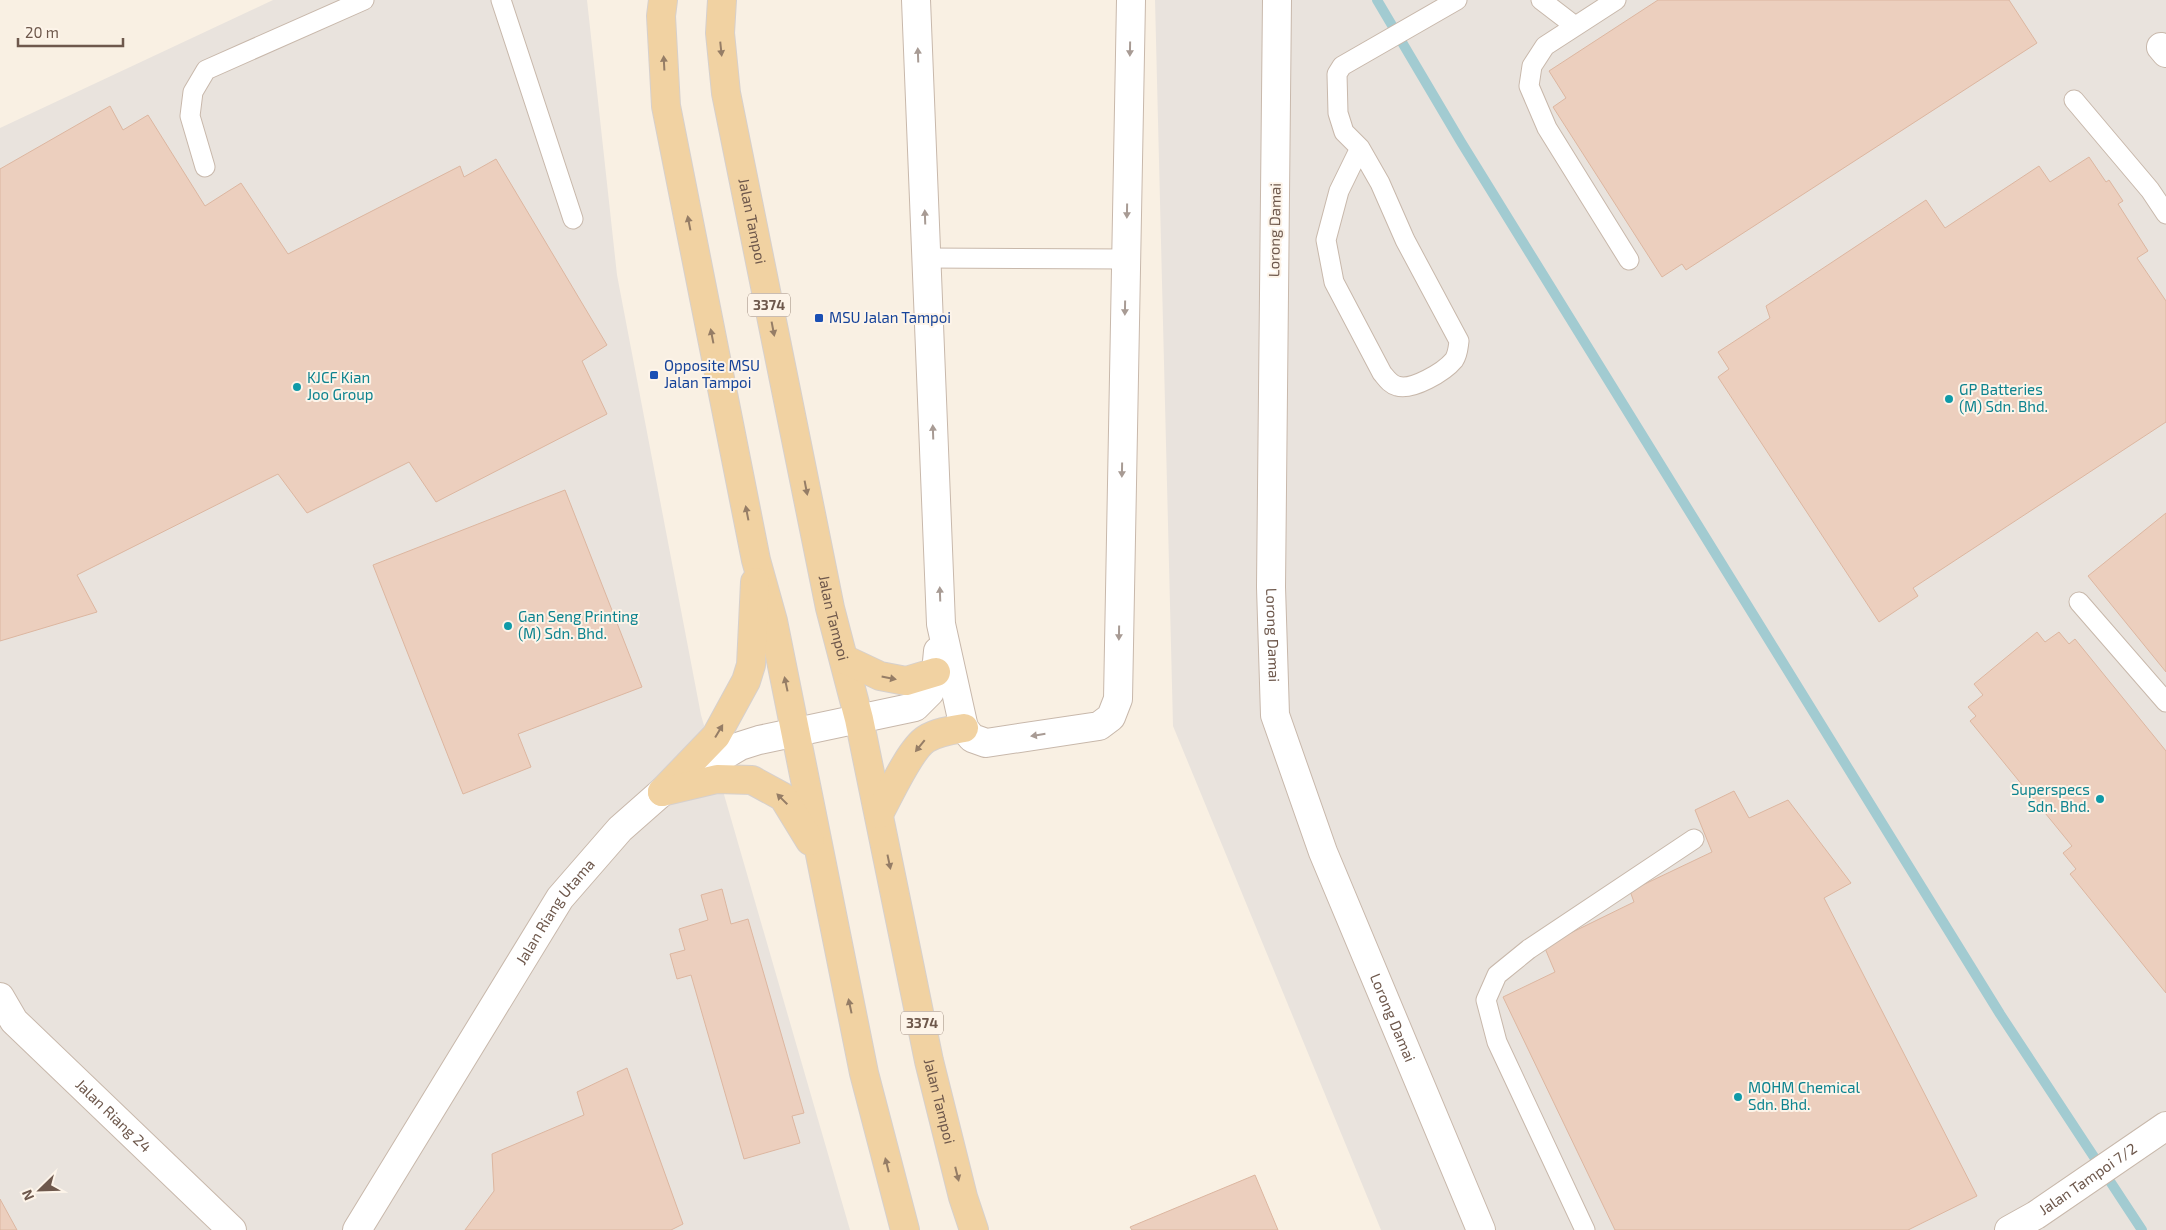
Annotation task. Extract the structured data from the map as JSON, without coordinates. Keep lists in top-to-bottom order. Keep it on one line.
{"streets":{"main road":["Jalan Tampoi","3374"],"street":["Lorong Damai","Jalan Riang Utama","Jalan Riang 24","Jalan Tampoi 7/2"]},"crossings":[["Jalan Tampoi","Jalan Riang Utama"]],"places":{"transit":["MSU Jalan Tampoi","Opposite MSU Jalan Tampoi"],"other":["KJCF Kian Joo Group","GP Batteries (M) Sdn. Bhd.","Gan Seng Printing (M) Sdn. Bhd.","Superspecs Sdn. Bhd.","MOHM Chemical Sdn. Bhd."]},"scale_bar":"20 m","north":"bottom left"}
